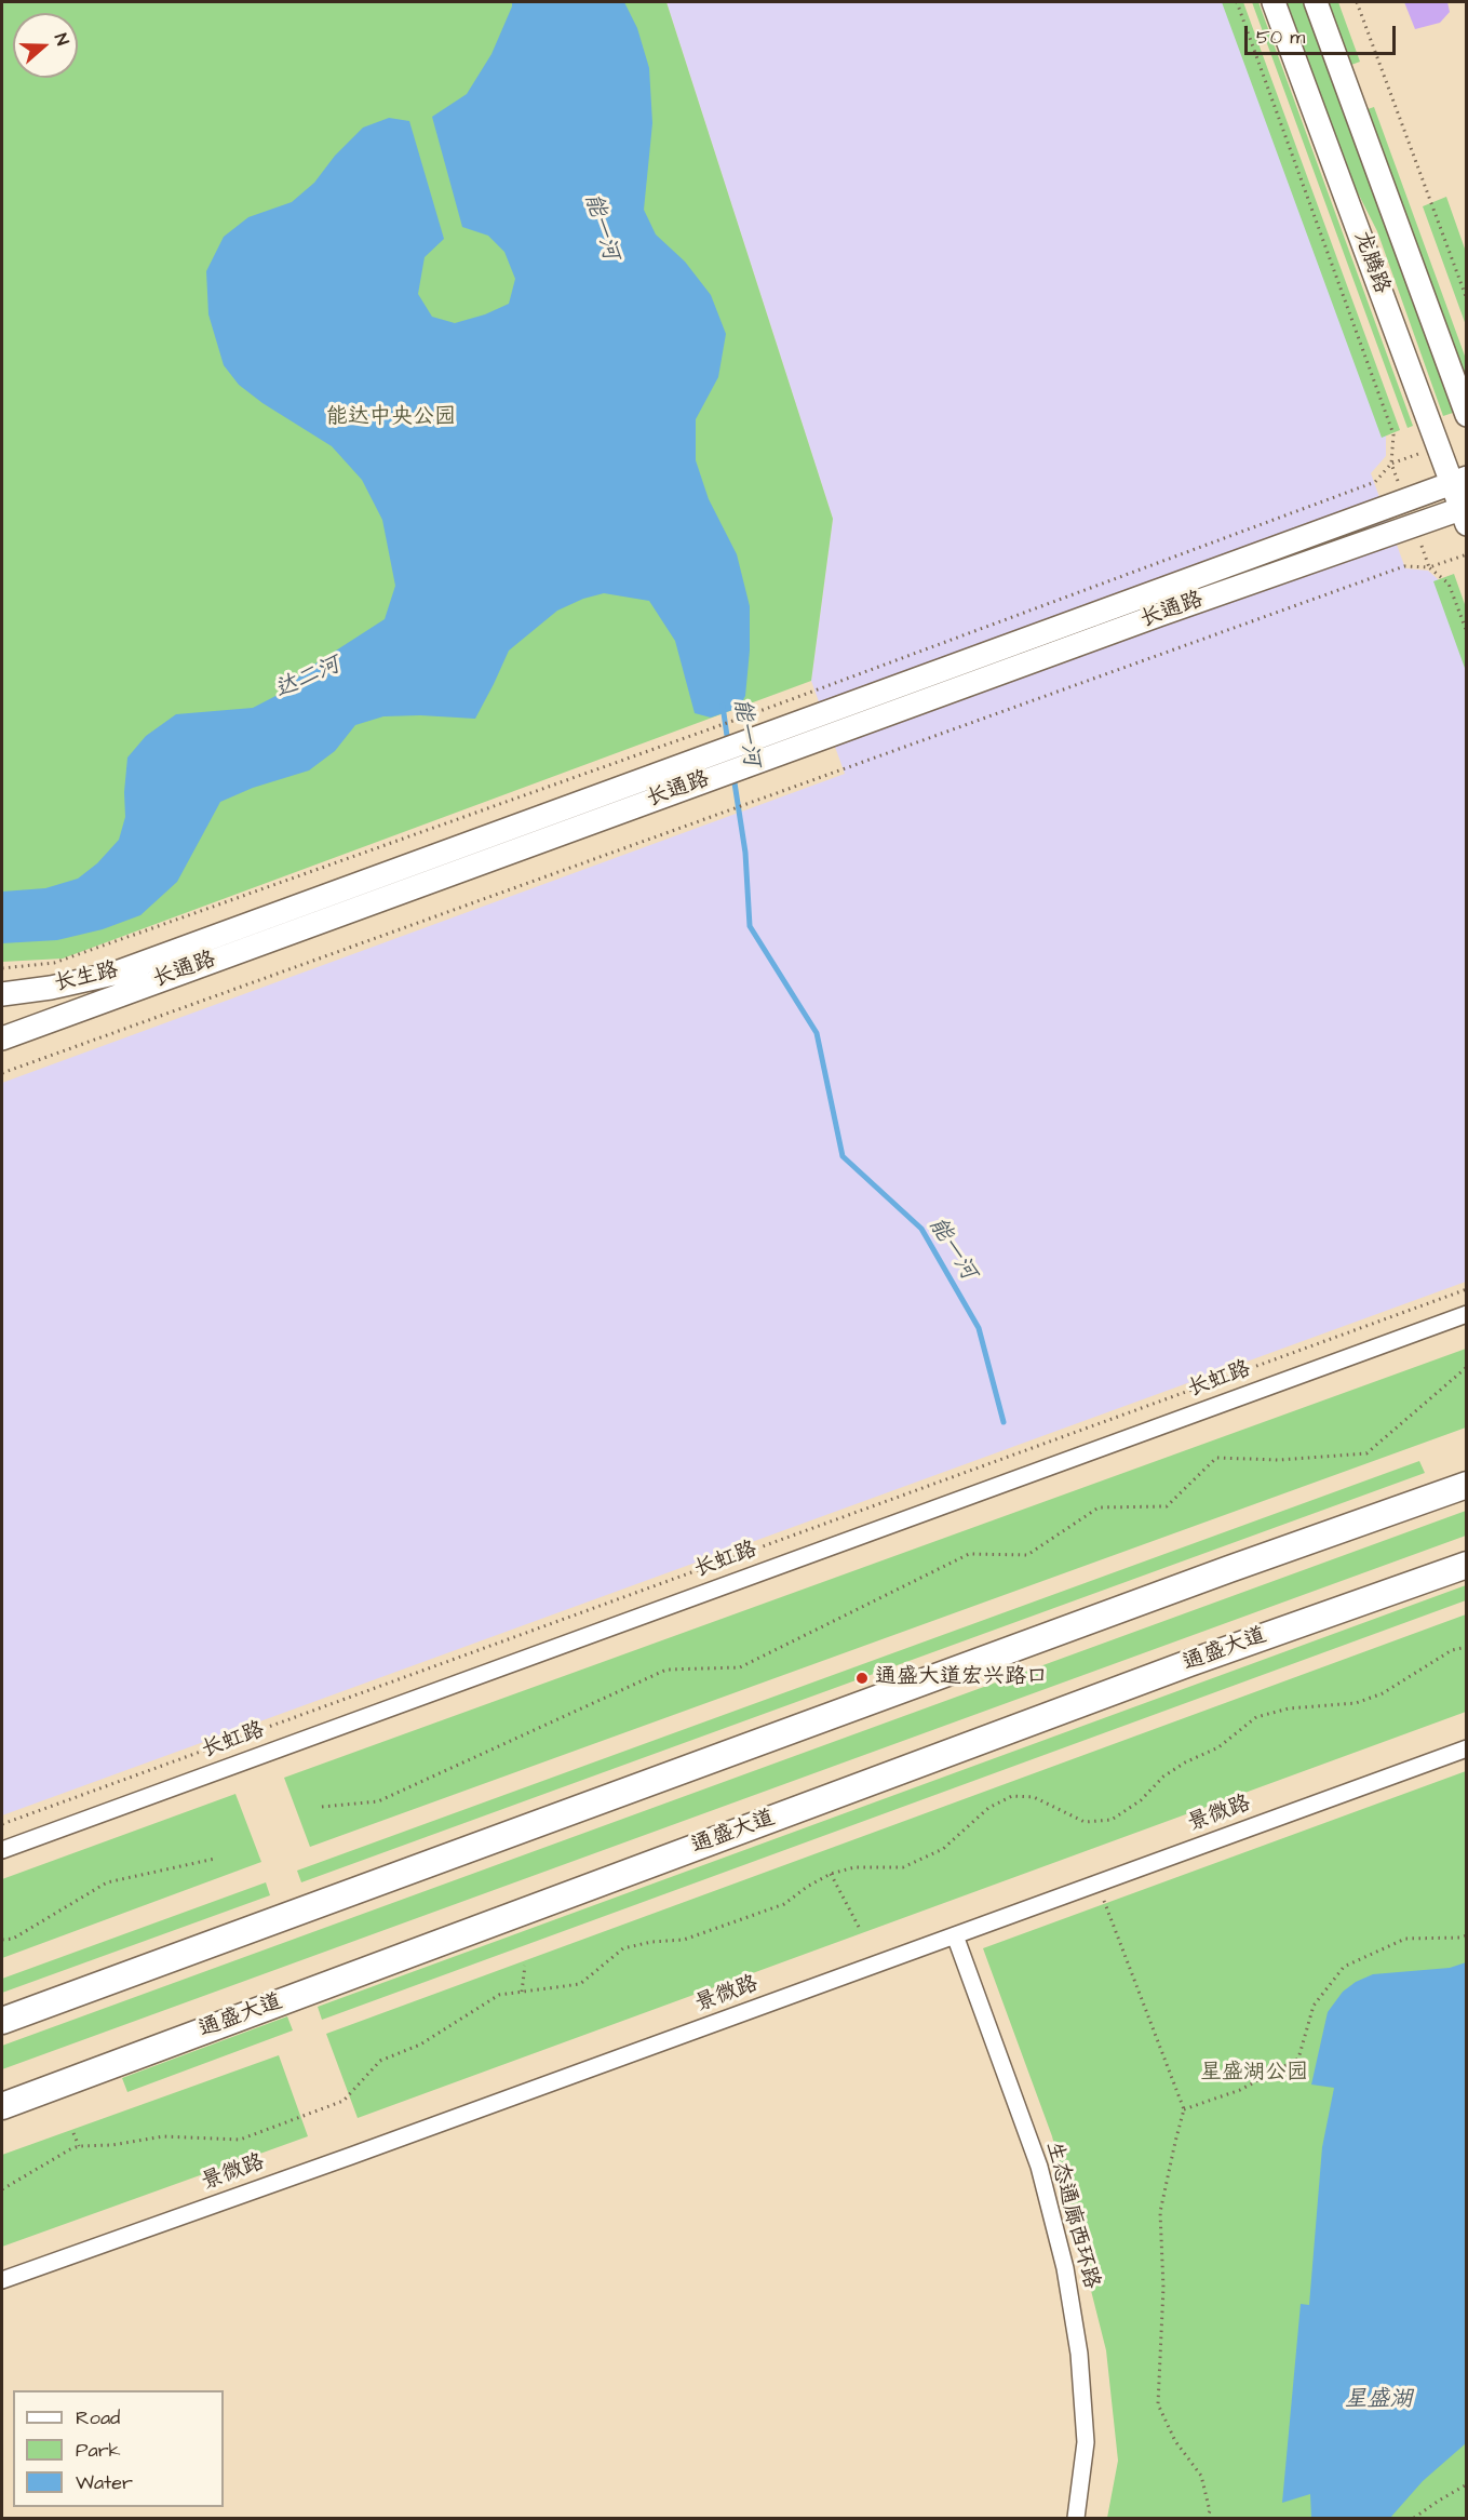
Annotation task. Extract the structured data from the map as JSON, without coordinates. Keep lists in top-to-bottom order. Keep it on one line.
{"streets":{"main road":["通盛大道"],"street":["龙腾路","长通路","长生路","长虹路","景微路","生态通廊西环路"]},"crossings":[["龙腾路","长通路"],["长通路","长生路"],["景微路","生态通廊西环路"]],"water":["能一河","达二河","星盛湖"],"parks":["能达中央公园","星盛湖公园"],"places":["通盛大道宏兴路口"],"legend":["Road","Park","Water"],"scale_bar":"50 m","north":"right"}
